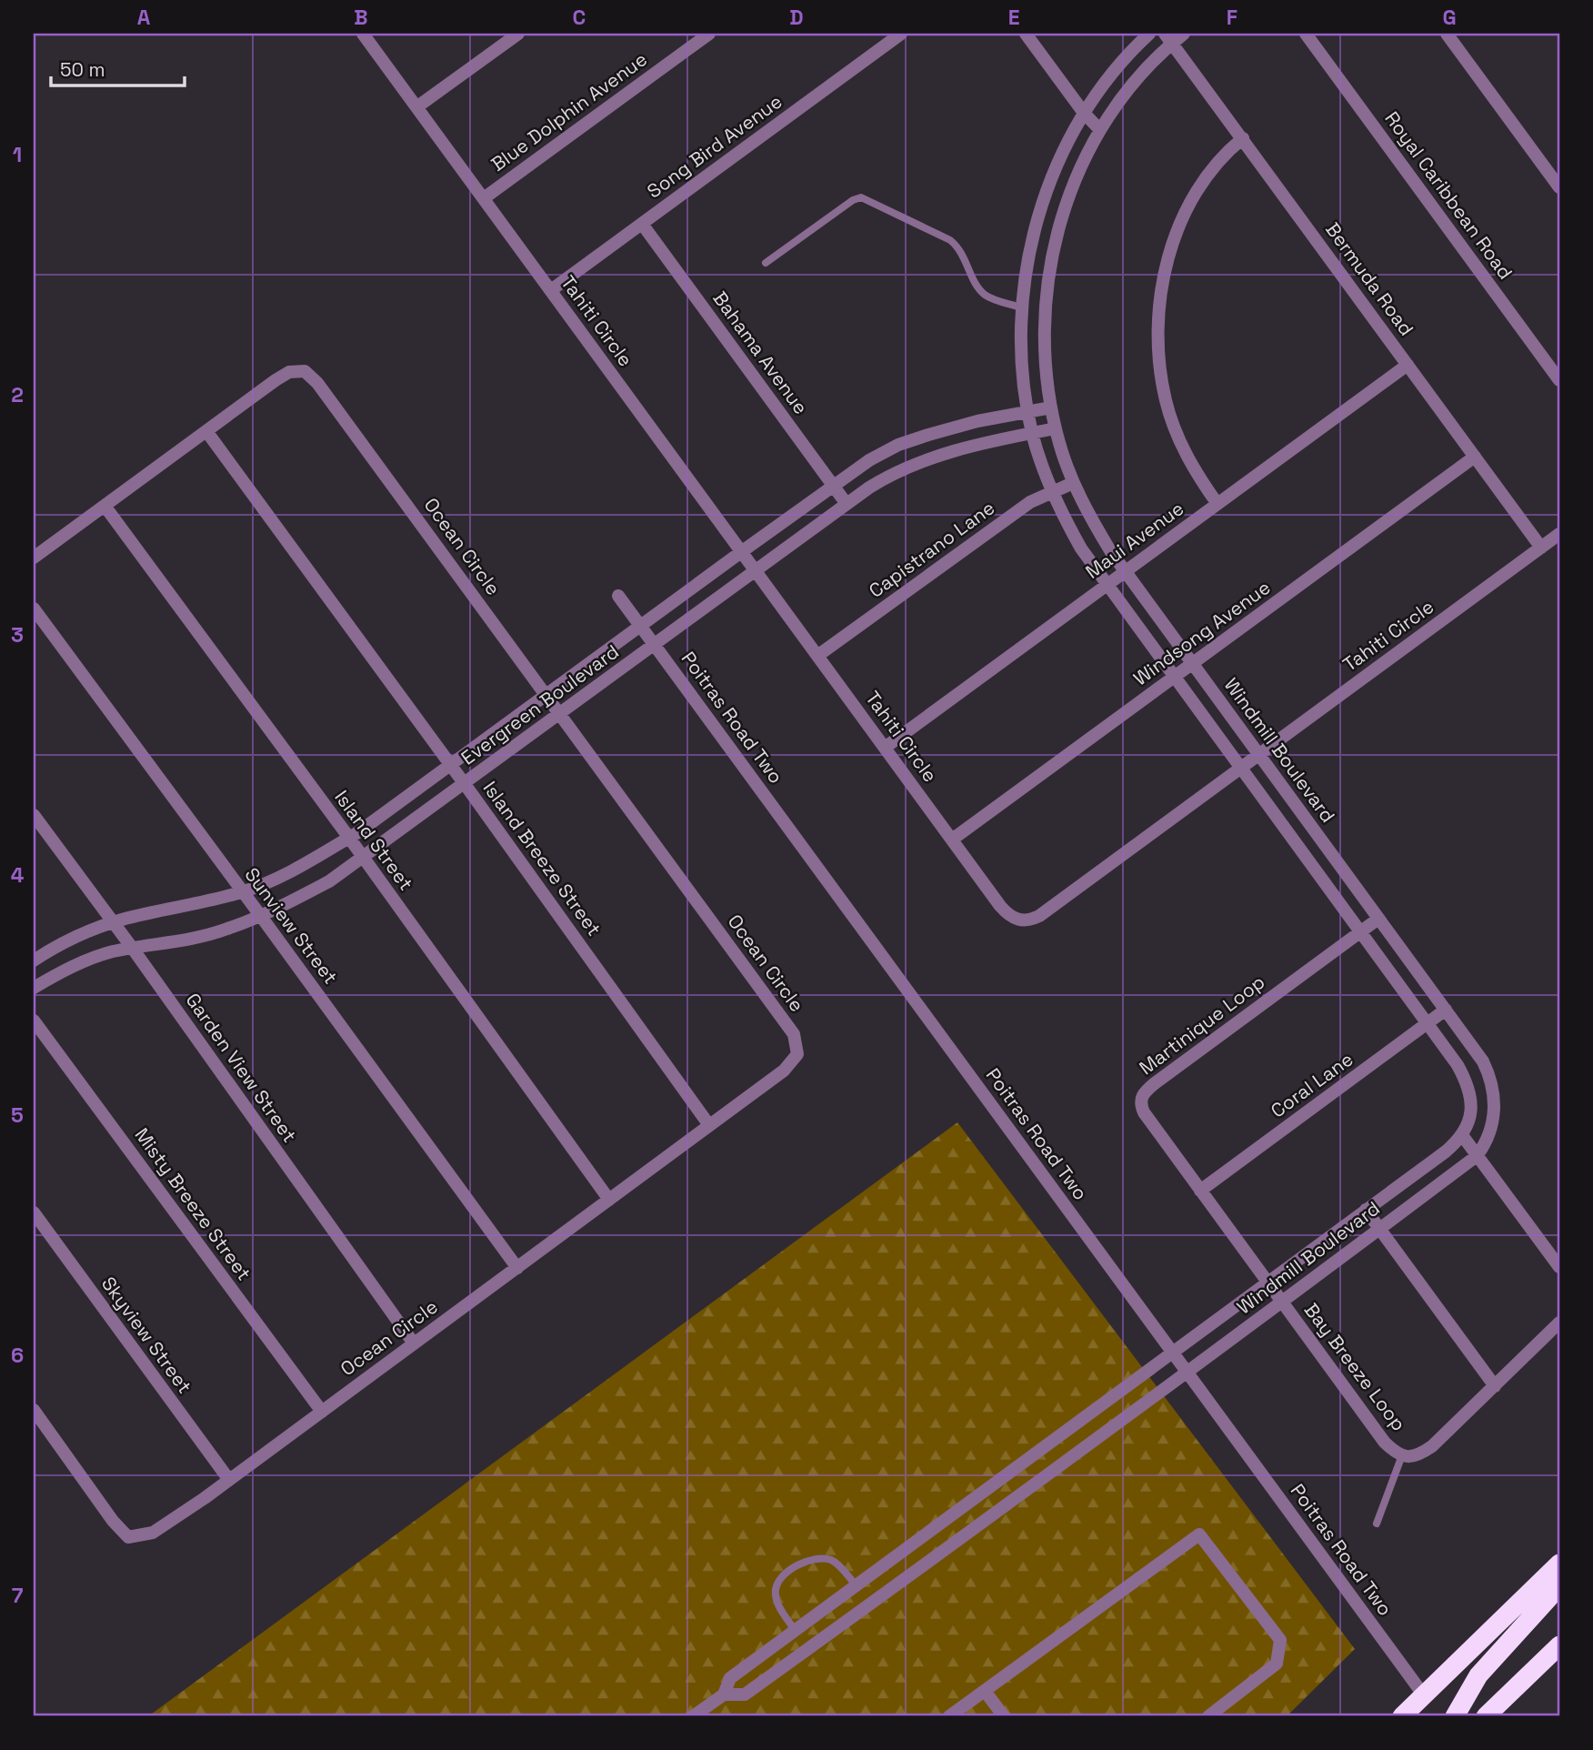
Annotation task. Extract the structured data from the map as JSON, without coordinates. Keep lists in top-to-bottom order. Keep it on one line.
{"streets":{"street":["Blue Dolphin Avenue","Song Bird Avenue","Royal Caribbean Road","Bermuda Road","Tahiti Circle","Bahama Avenue","Maui Avenue","Ocean Circle","Capistrano Lane","Windsong Avenue","Evergreen Boulevard","Poitras Road Two","Windmill Boulevard","Island Street","Island Breeze Street","Sunview Street","Martinique Loop","Garden View Street","Coral Lane","Misty Breeze Street","Skyview Street","Bay Breeze Loop"]},"crossings":[["Blue Dolphin Avenue","Tahiti Circle"],["Song Bird Avenue","Tahiti Circle"],["Song Bird Avenue","Bahama Avenue"],["Bermuda Road","Tahiti Circle"],["Bermuda Road","Maui Avenue"],["Bermuda Road","Windsong Avenue"],["Bermuda Road","Windmill Boulevard"],["Tahiti Circle","Maui Avenue"],["Tahiti Circle","Capistrano Lane"],["Tahiti Circle","Windsong Avenue"],["Tahiti Circle","Evergreen Boulevard"],["Tahiti Circle","Windmill Boulevard"],["Bahama Avenue","Evergreen Boulevard"],["Maui Avenue","Windmill Boulevard"],["Ocean Circle","Evergreen Boulevard"],["Ocean Circle","Island Street"],["Ocean Circle","Island Breeze Street"],["Ocean Circle","Sunview Street"],["Ocean Circle","Garden View Street"],["Ocean Circle","Misty Breeze Street"],["Ocean Circle","Skyview Street"],["Capistrano Lane","Windmill Boulevard"],["Windsong Avenue","Windmill Boulevard"],["Evergreen Boulevard","Poitras Road Two"],["Evergreen Boulevard","Windmill Boulevard"],["Evergreen Boulevard","Island Street"],["Evergreen Boulevard","Island Breeze Street"],["Evergreen Boulevard","Sunview Street"],["Evergreen Boulevard","Garden View Street"],["Poitras Road Two","Windmill Boulevard"],["Windmill Boulevard","Martinique Loop"],["Windmill Boulevard","Coral Lane"],["Windmill Boulevard","Bay Breeze Loop"],["Martinique Loop","Coral Lane"],["Martinique Loop","Bay Breeze Loop"],["Coral Lane","Bay Breeze Loop"]],"scale_bar":"50 m","grid":{"columns":["A","B","C","D","E","F","G"],"rows":["1","2","3","4","5","6","7"]}}
